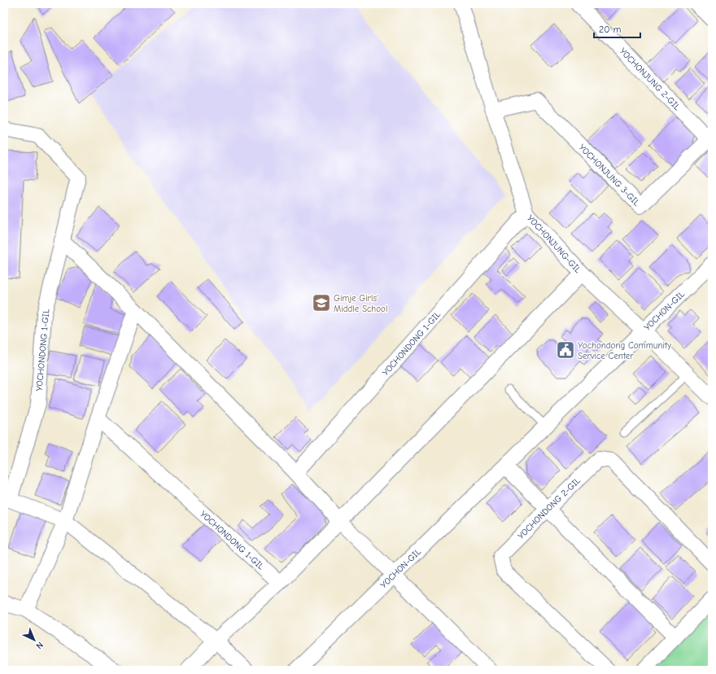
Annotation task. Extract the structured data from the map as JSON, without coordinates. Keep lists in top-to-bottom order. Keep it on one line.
{"streets":{"street":["YOCHONJUNG 2-GIL","YOCHONJUNG 3-GIL","YOCHONJUNG-GIL","YOCHON-GIL","YOCHONDONG 1-GIL","YOCHONDONG 2-GIL"]},"crossings":[["YOCHONJUNG 2-GIL","YOCHONJUNG 3-GIL"],["YOCHONJUNG 3-GIL","YOCHONJUNG-GIL"],["YOCHONJUNG-GIL","YOCHON-GIL"],["YOCHONJUNG-GIL","YOCHONDONG 1-GIL"]],"places":{"school or university":["Gimje Girls' Middle School"],"public building":["Yochondong Community Service Center"]},"scale_bar":"20 m","north":"bottom right"}
